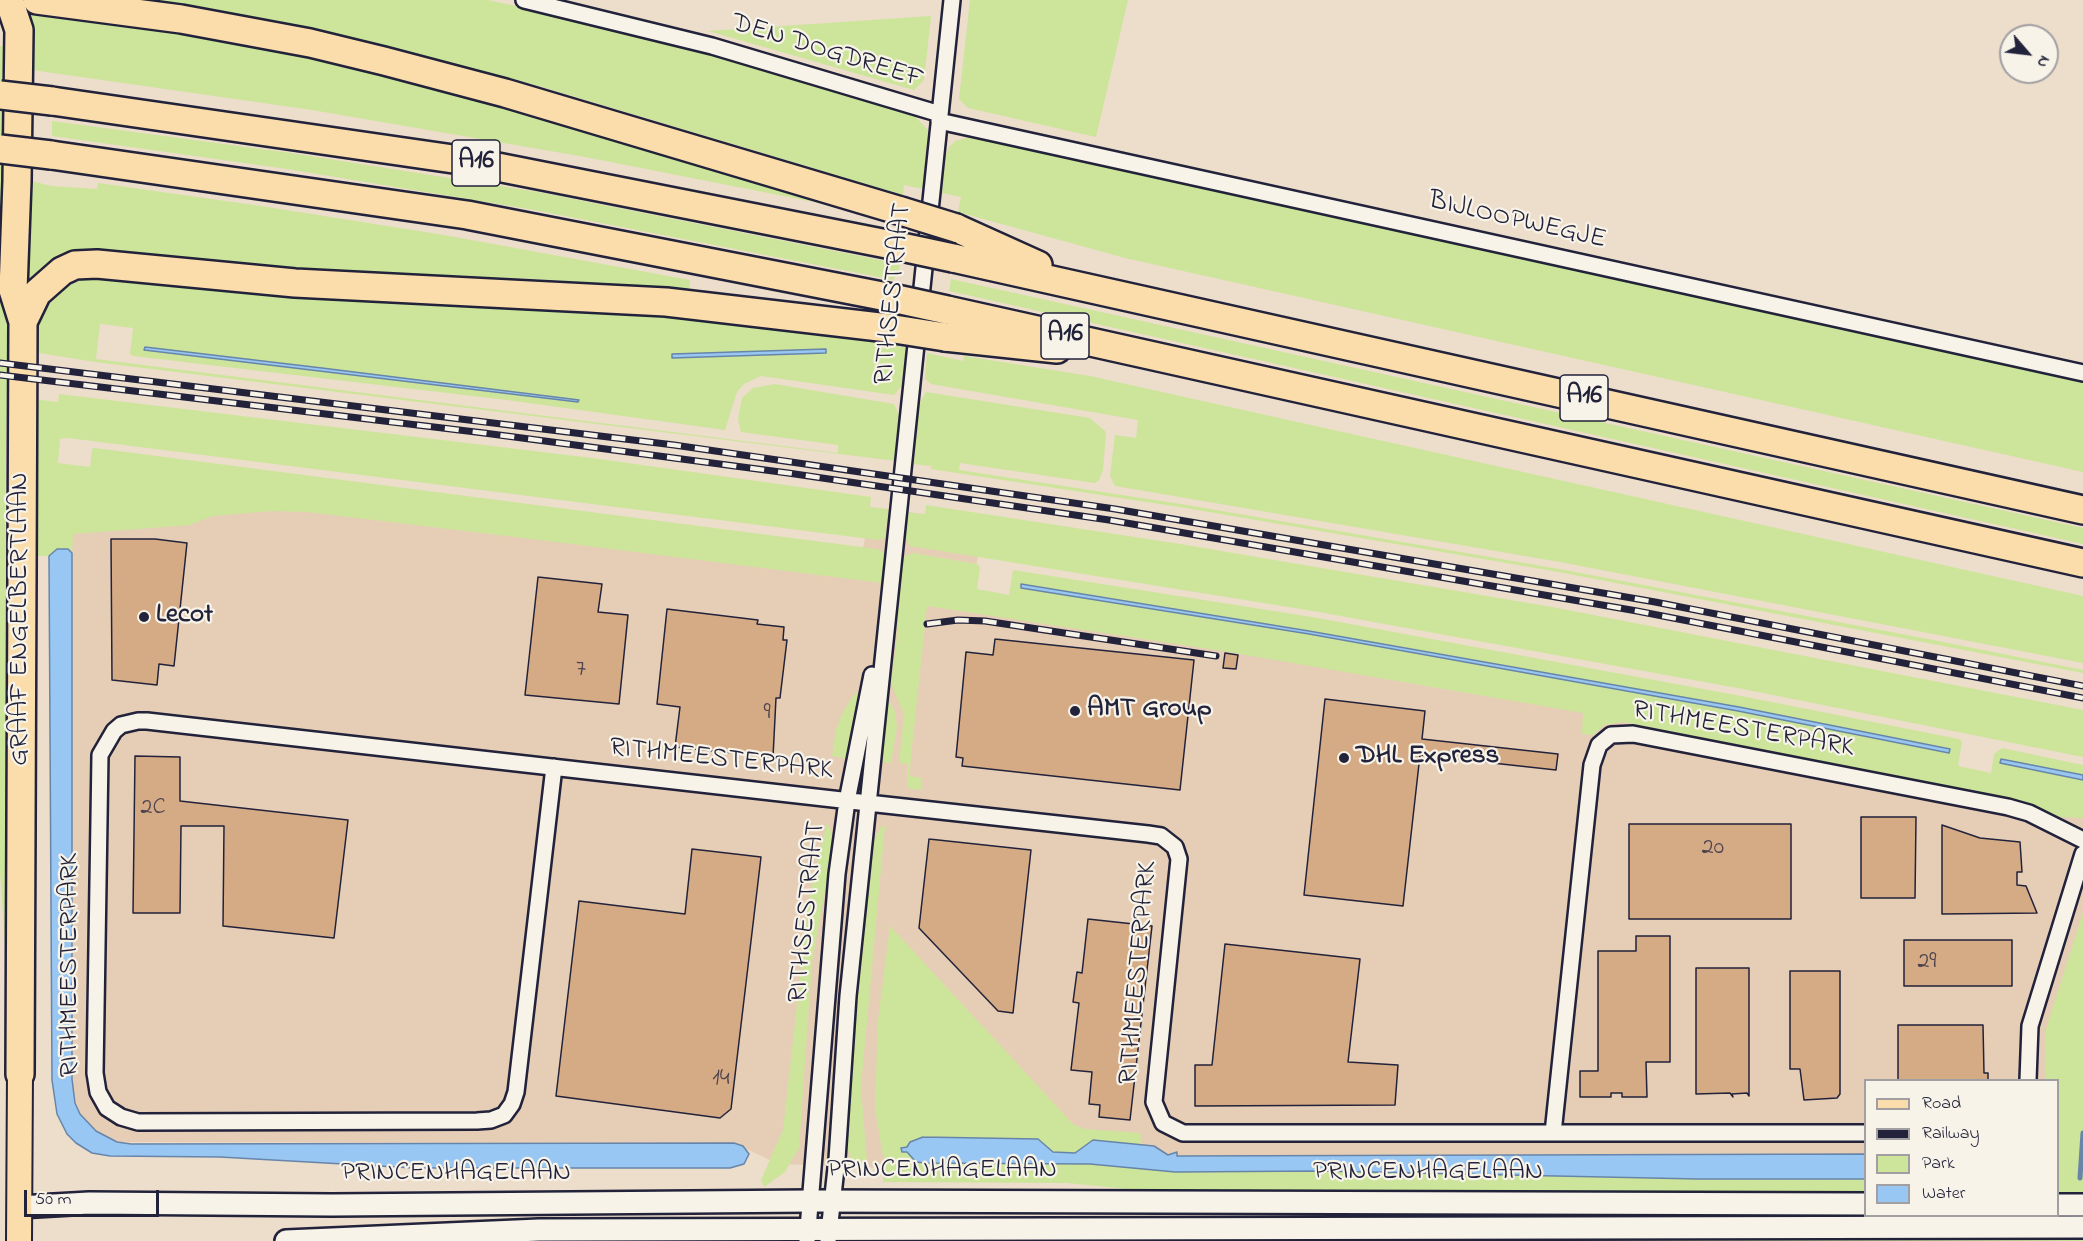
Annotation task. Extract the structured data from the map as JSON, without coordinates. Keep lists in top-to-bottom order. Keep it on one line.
{"streets":{"highway":["A16","GRAAF ENGELBERTLAAN"],"main road":["PRINCENHAGELAAN"],"street":["DEN DOGDREEF","BIJLOOPWEGJE","RITHSESTRAAT","RITHMEESTERPARK"]},"crossings":[["DEN DOGDREEF","BIJLOOPWEGJE"],["DEN DOGDREEF","RITHSESTRAAT"],["A16","GRAAF ENGELBERTLAAN"],["BIJLOOPWEGJE","RITHSESTRAAT"],["RITHSESTRAAT","RITHMEESTERPARK"],["RITHSESTRAAT","PRINCENHAGELAAN"],["GRAAF ENGELBERTLAAN","PRINCENHAGELAAN"]],"places":["Lecot","AMT Group","DHL Express"],"house_numbers":["7","9","2C","20","29","14"],"legend":["Road","Railway","Park","Water"],"scale_bar":"50 m","north":"bottom right"}
